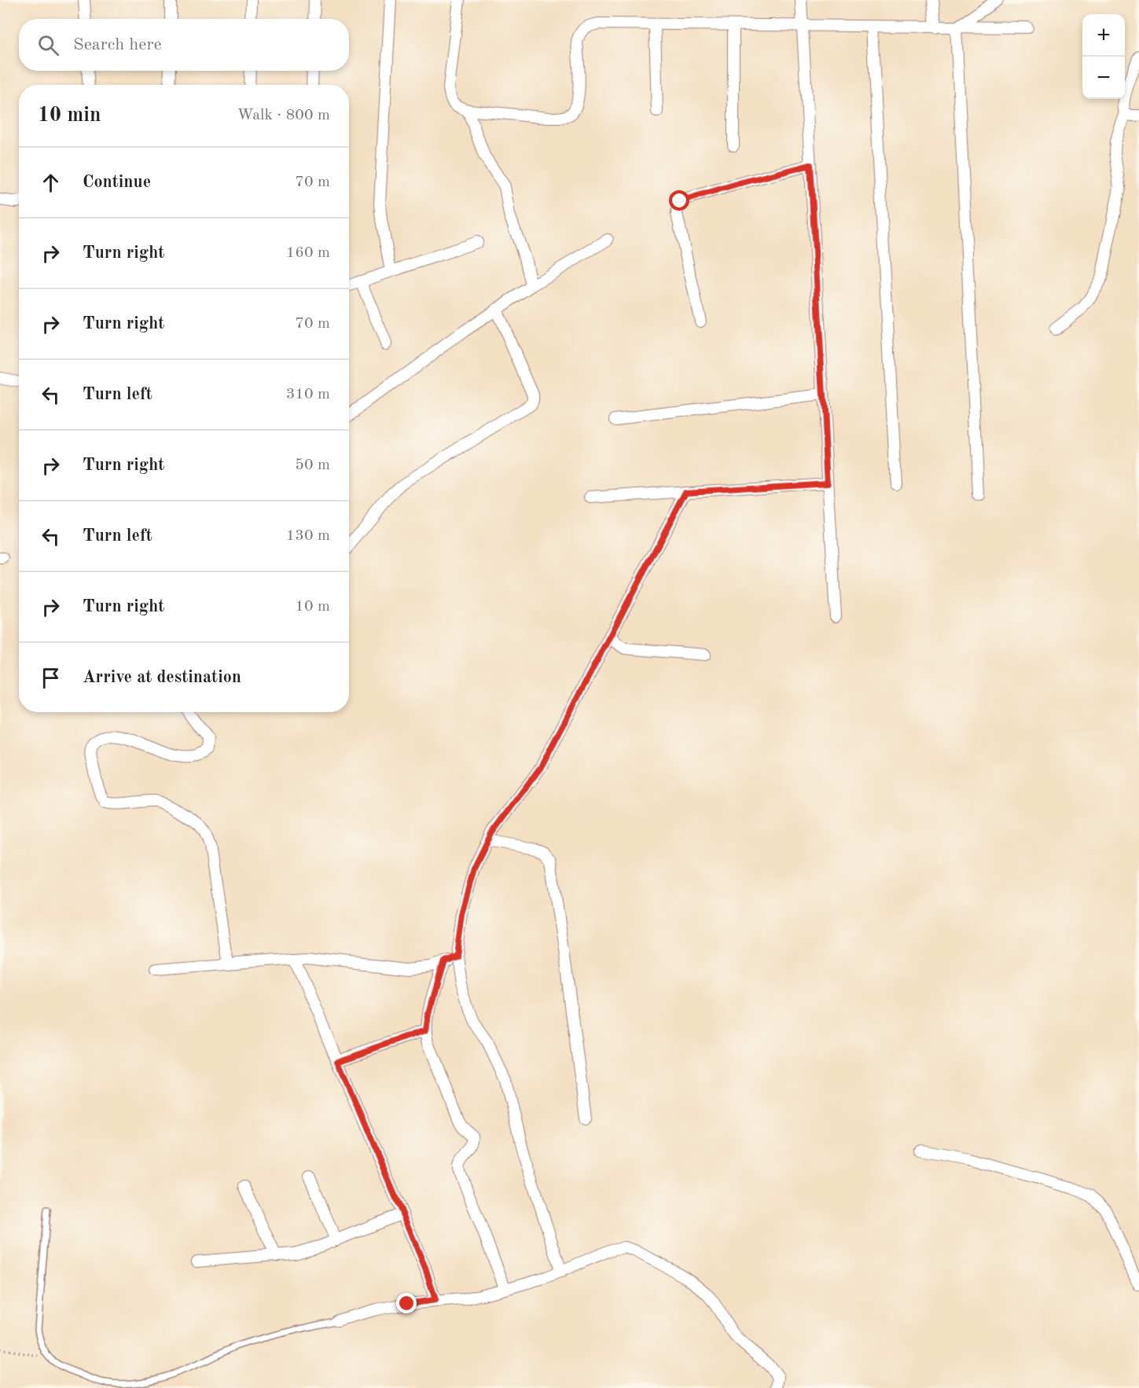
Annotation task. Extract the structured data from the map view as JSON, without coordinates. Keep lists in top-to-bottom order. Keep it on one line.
{"page":{"map_buttons":["+","−"],"search":"Search here","heading":["10 min","Walk · 800 m"],"list":[["Continue","70 m"],["Turn right","160 m"],["Turn right","70 m"],["Turn left","310 m"],["Turn right","50 m"],["Turn left","130 m"],["Turn right","10 m"],"Arrive at destination"]}}
